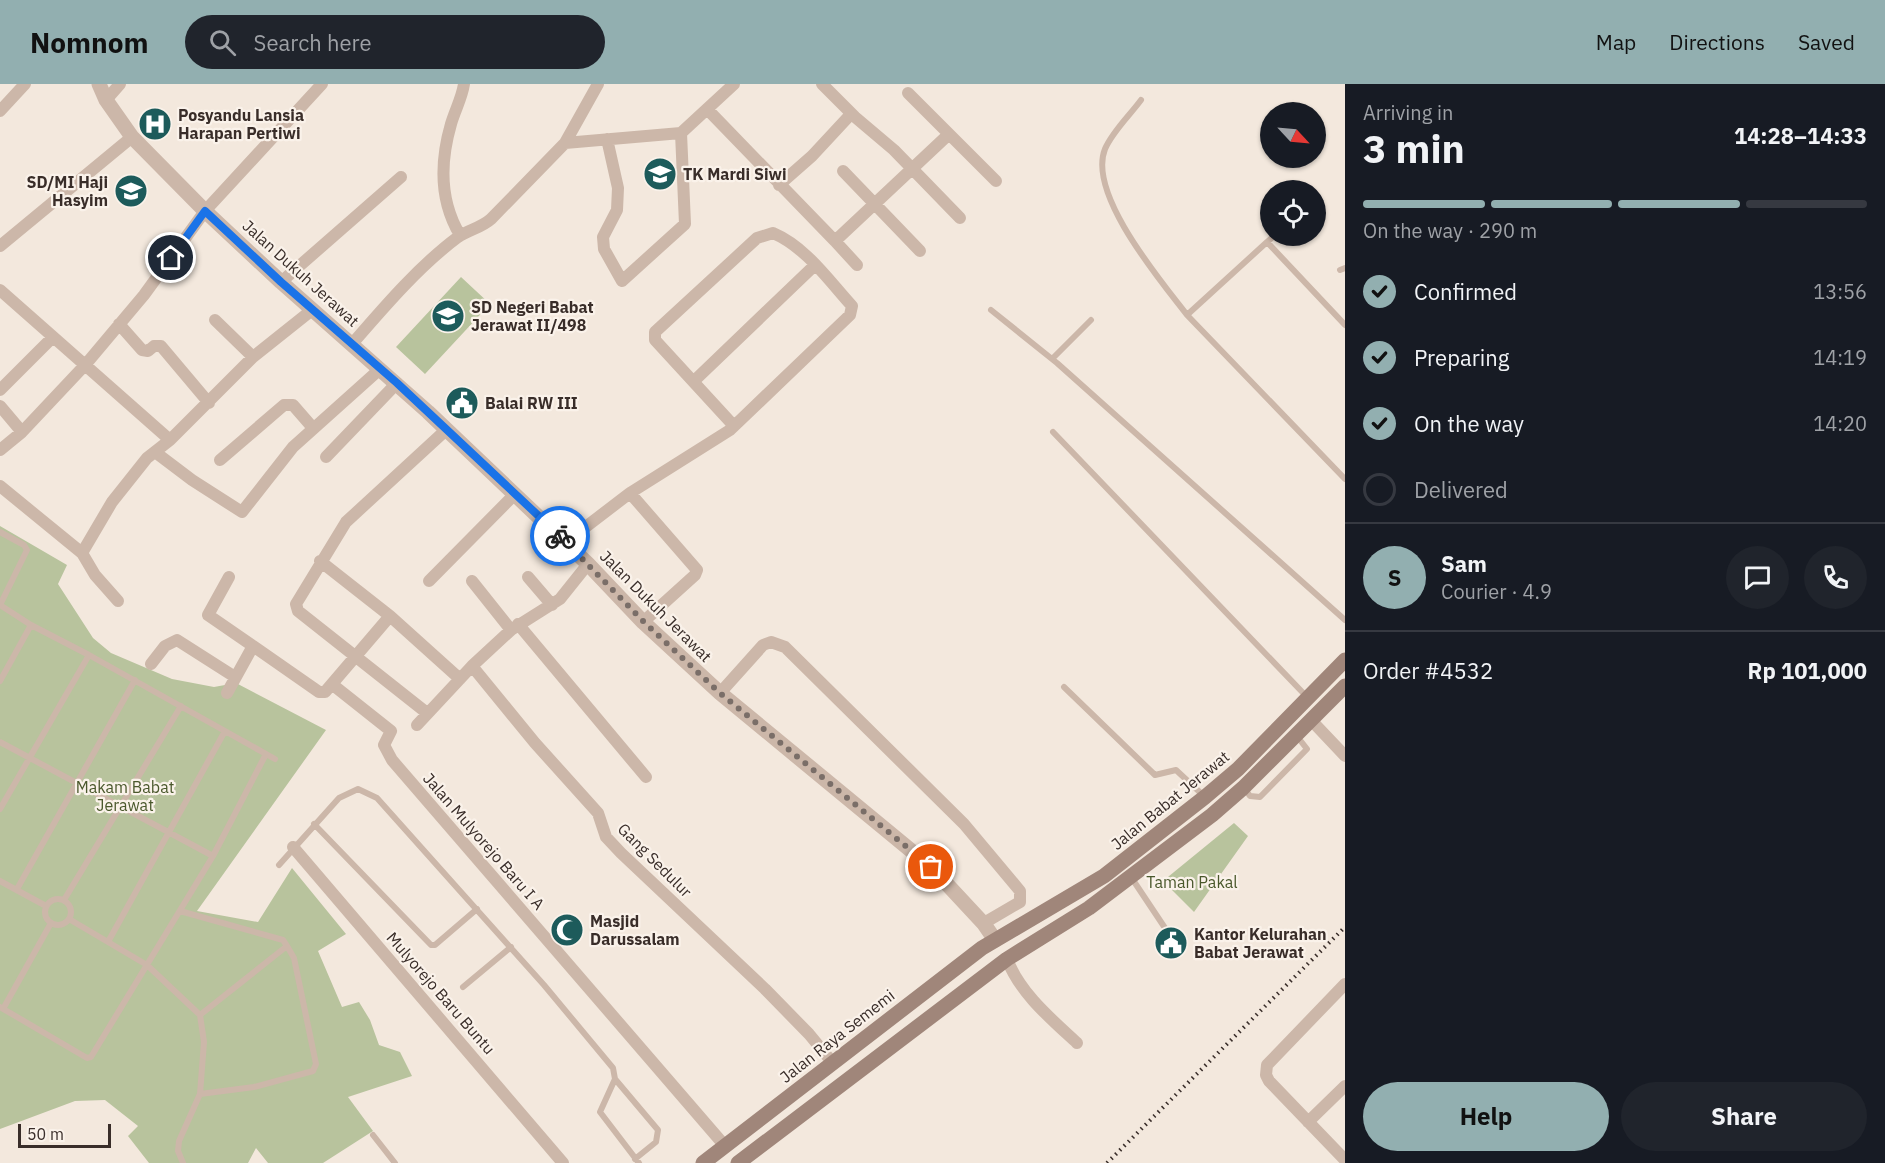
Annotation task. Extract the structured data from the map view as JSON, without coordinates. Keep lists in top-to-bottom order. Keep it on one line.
{"streets":{"main road":["Jalan Babat Jerawat","Jalan Raya Sememi"],"street":["Jalan Dukuh Jerawat","Jalan Mulyorejo Baru I A","Gang Sedulur","Mulyorejo Baru Buntu"]},"crossings":[["Jalan Dukuh Jerawat","Jalan Babat Jerawat"],["Jalan Dukuh Jerawat","Jalan Raya Sememi"],["Jalan Babat Jerawat","Jalan Raya Sememi"],["Jalan Mulyorejo Baru I A","Jalan Raya Sememi"],["Gang Sedulur","Jalan Raya Sememi"]],"parks":["Makam Babat Jerawat","Taman Pakal"],"places":{"hospital":["Posyandu Lansia Harapan Pertiwi"],"school or university":["TK Mardi Siwi","SD/MI Haji Hasyim","SD Negeri Babat Jerawat II/498"],"public building":["Balai RW III","Kantor Kelurahan Babat Jerawat"],"mosque":["Masjid Darussalam"]},"scale_bar":"50 m","north":"bottom right","page":{"header":"Nomnom","search":"Search here","nav":["Map","Directions","Saved"],"heading":["3 min","Arriving in","14:28–14:33"],"panel":["Sam","Courier · 4.9","Order #4532","Rp 101,000"],"bar":"On the way · 290 m","list":[["Confirmed","13:56"],["Preparing","14:19"],["On the way","14:20"],"Delivered"],"round":"S","buttons":["Help","Share"],"scale":"50 m"}}
